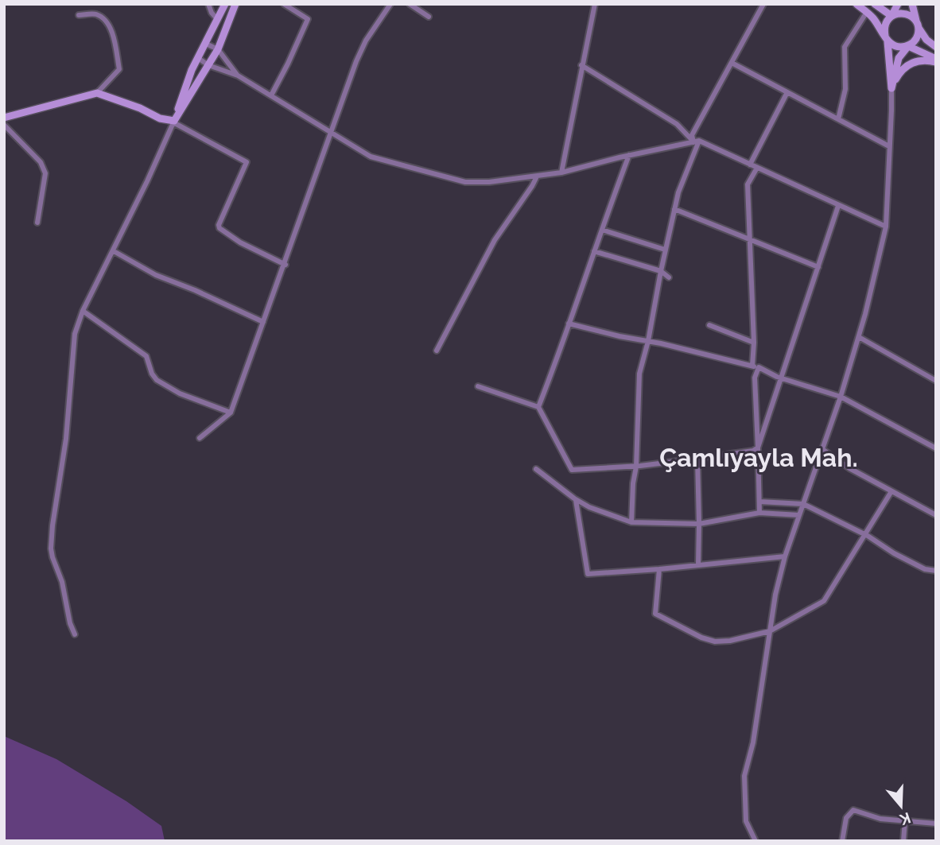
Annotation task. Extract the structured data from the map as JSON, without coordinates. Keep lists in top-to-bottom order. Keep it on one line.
{"districts":["Çamlıyayla Mah."],"north":"bottom"}
